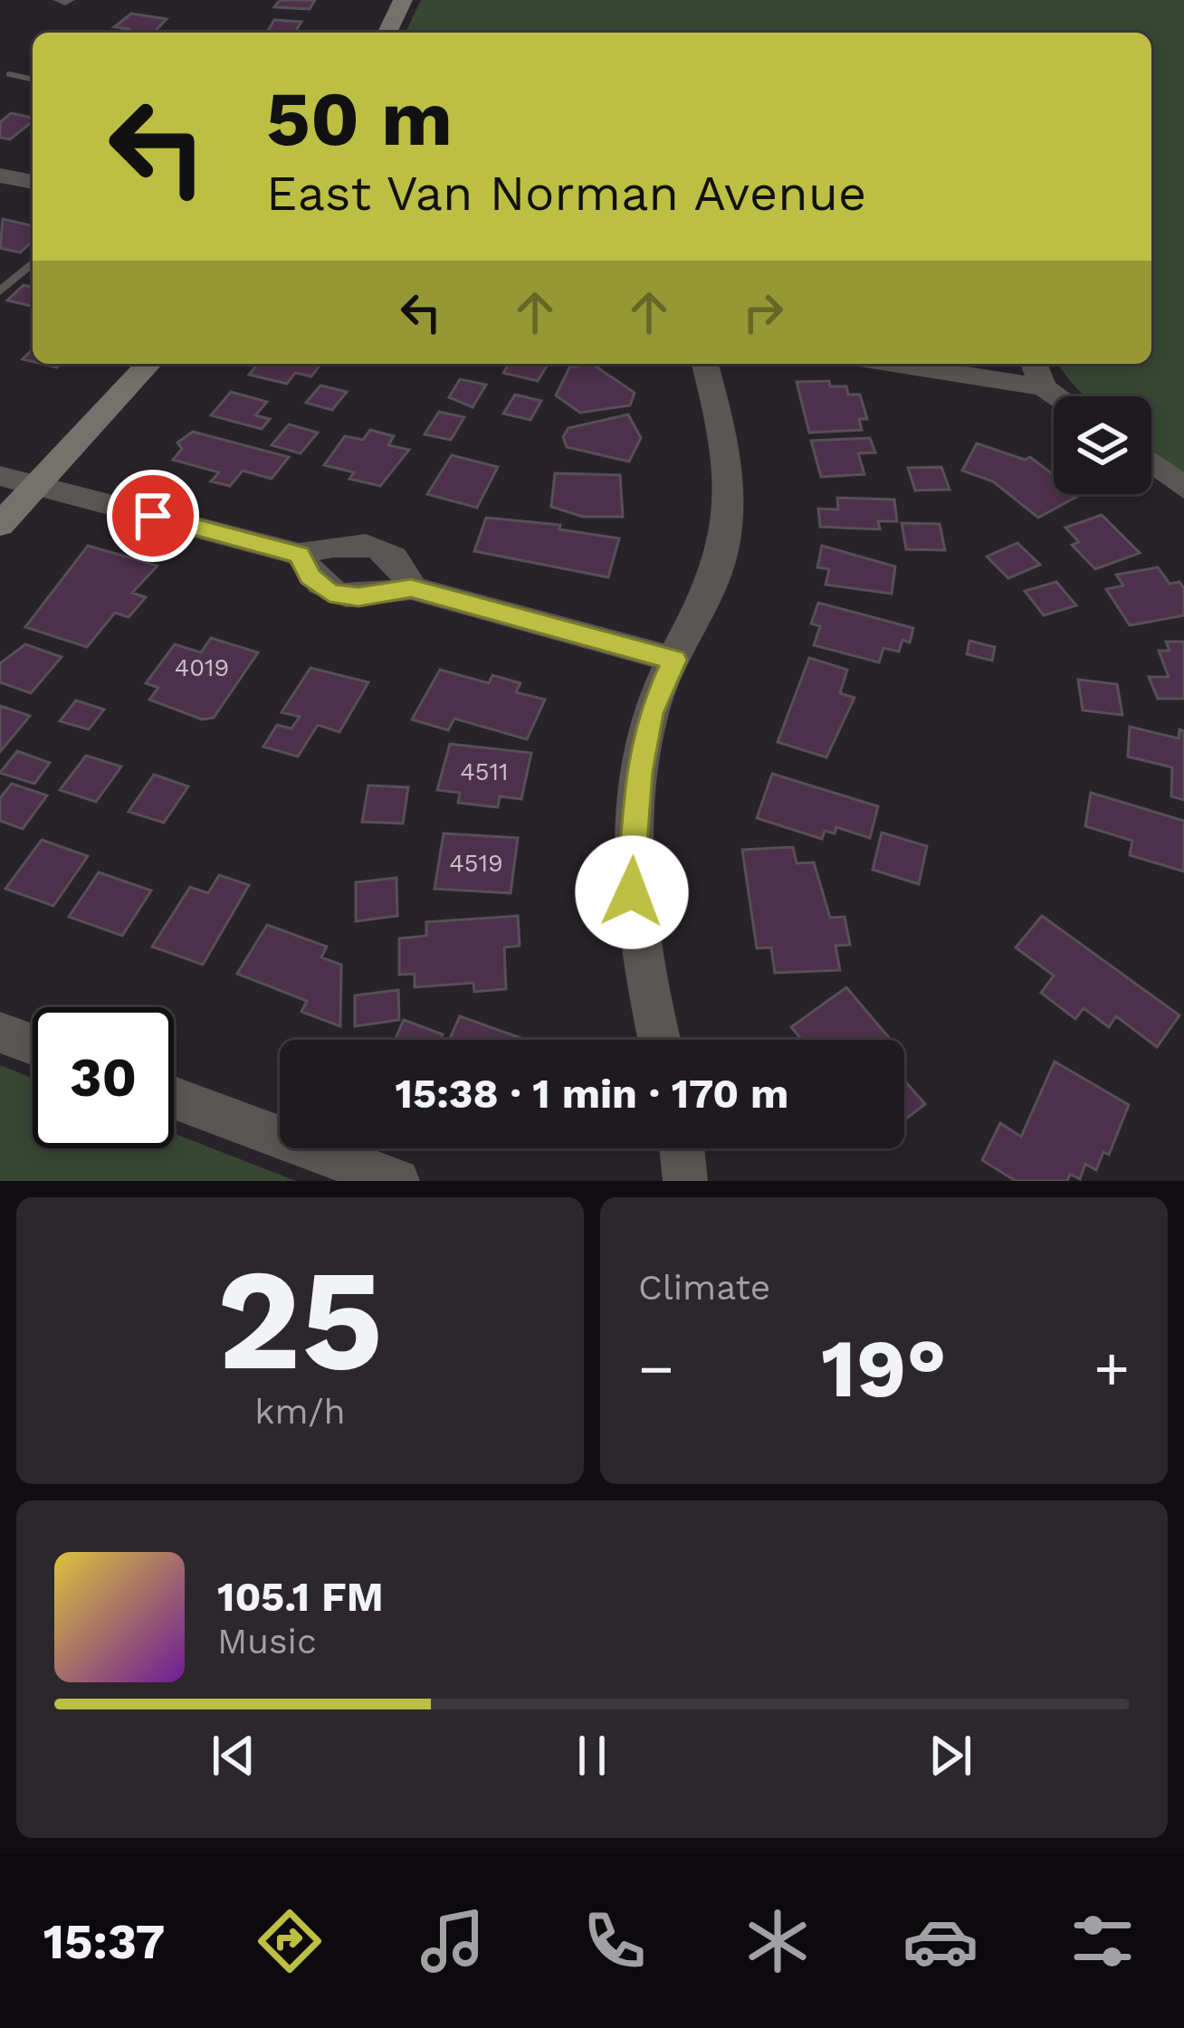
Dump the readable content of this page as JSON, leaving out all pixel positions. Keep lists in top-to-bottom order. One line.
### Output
{"house_numbers":["4019","4511","4519"],"page":{"turn":["50 m","East Van Norman Avenue"],"limit":"30","trip":"15:38 · 1 min · 170 m","tile":[["25","km/h"],"Climate"],"heat":["−","19°","+"],"song":["105.1 FM","Music"],"tabs":"15:37"}}
